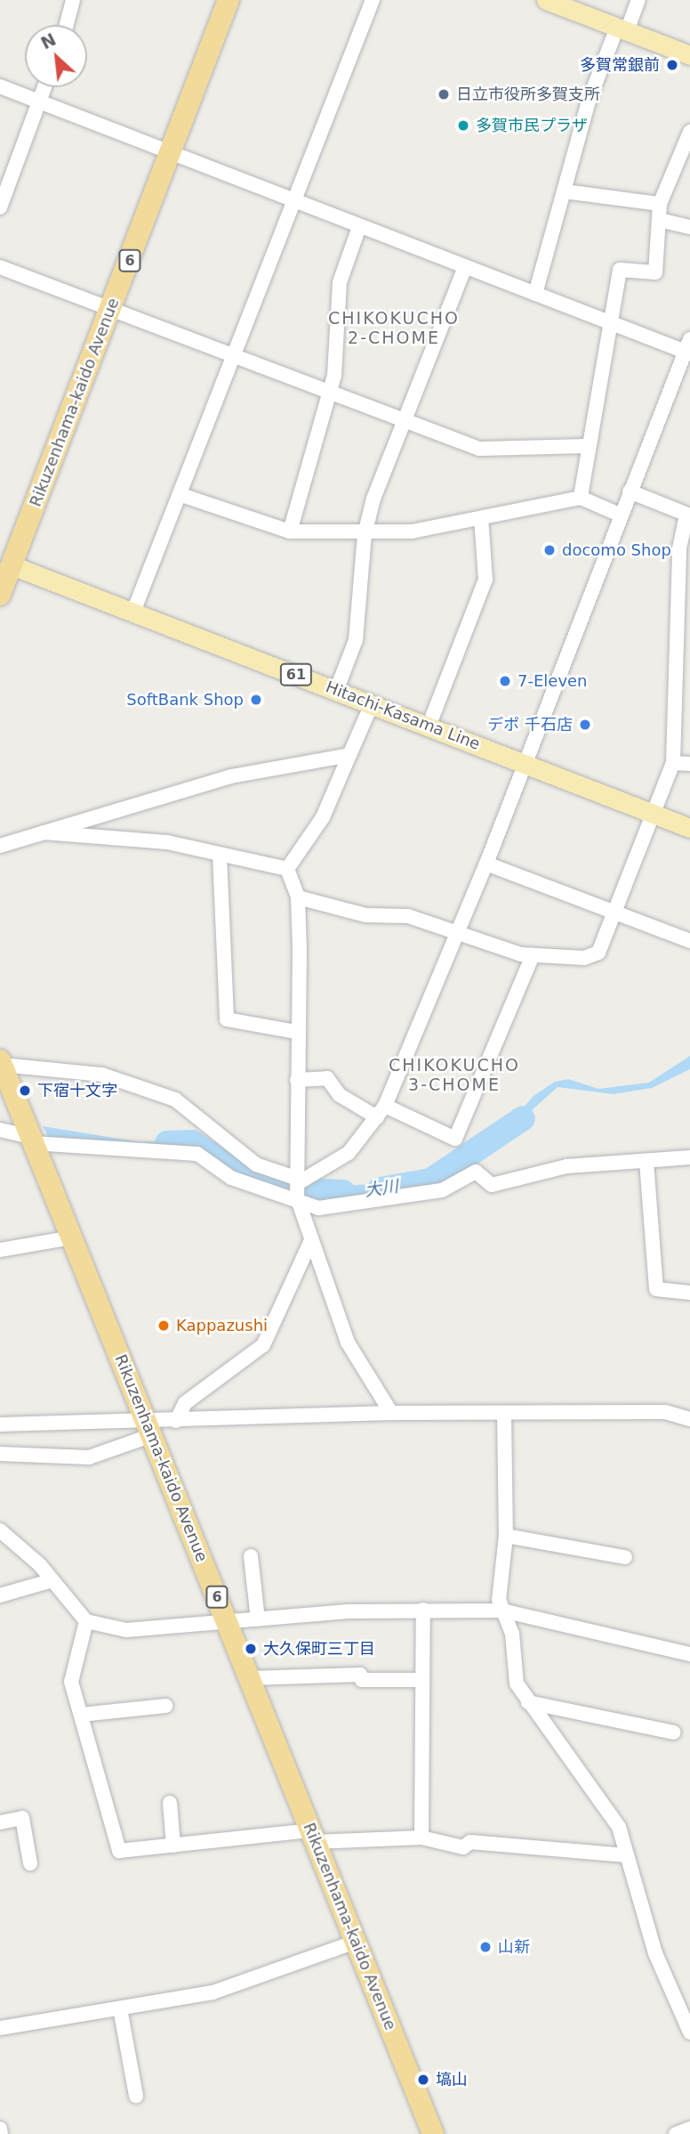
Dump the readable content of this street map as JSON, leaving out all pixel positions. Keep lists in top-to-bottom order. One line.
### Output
{"streets":{"highway":["6","Rikuzenhama-kaido Avenue"],"main road":["61","Hitachi-Kasama Line"]},"crossings":[["Rikuzenhama-kaido Avenue","Hitachi-Kasama Line"]],"districts":["CHIKOKUCHO 2-CHOME","CHIKOKUCHO 3-CHOME"],"water":["大川"],"places":["多賀常銀前","日立市役所多賀支所","多賀市民プラザ","docomo Shop","7-Eleven","SoftBank Shop","デポ 千石店","下宿十文字","Kappazushi","大久保町三丁目","山新","塙山"],"north":"top left"}
